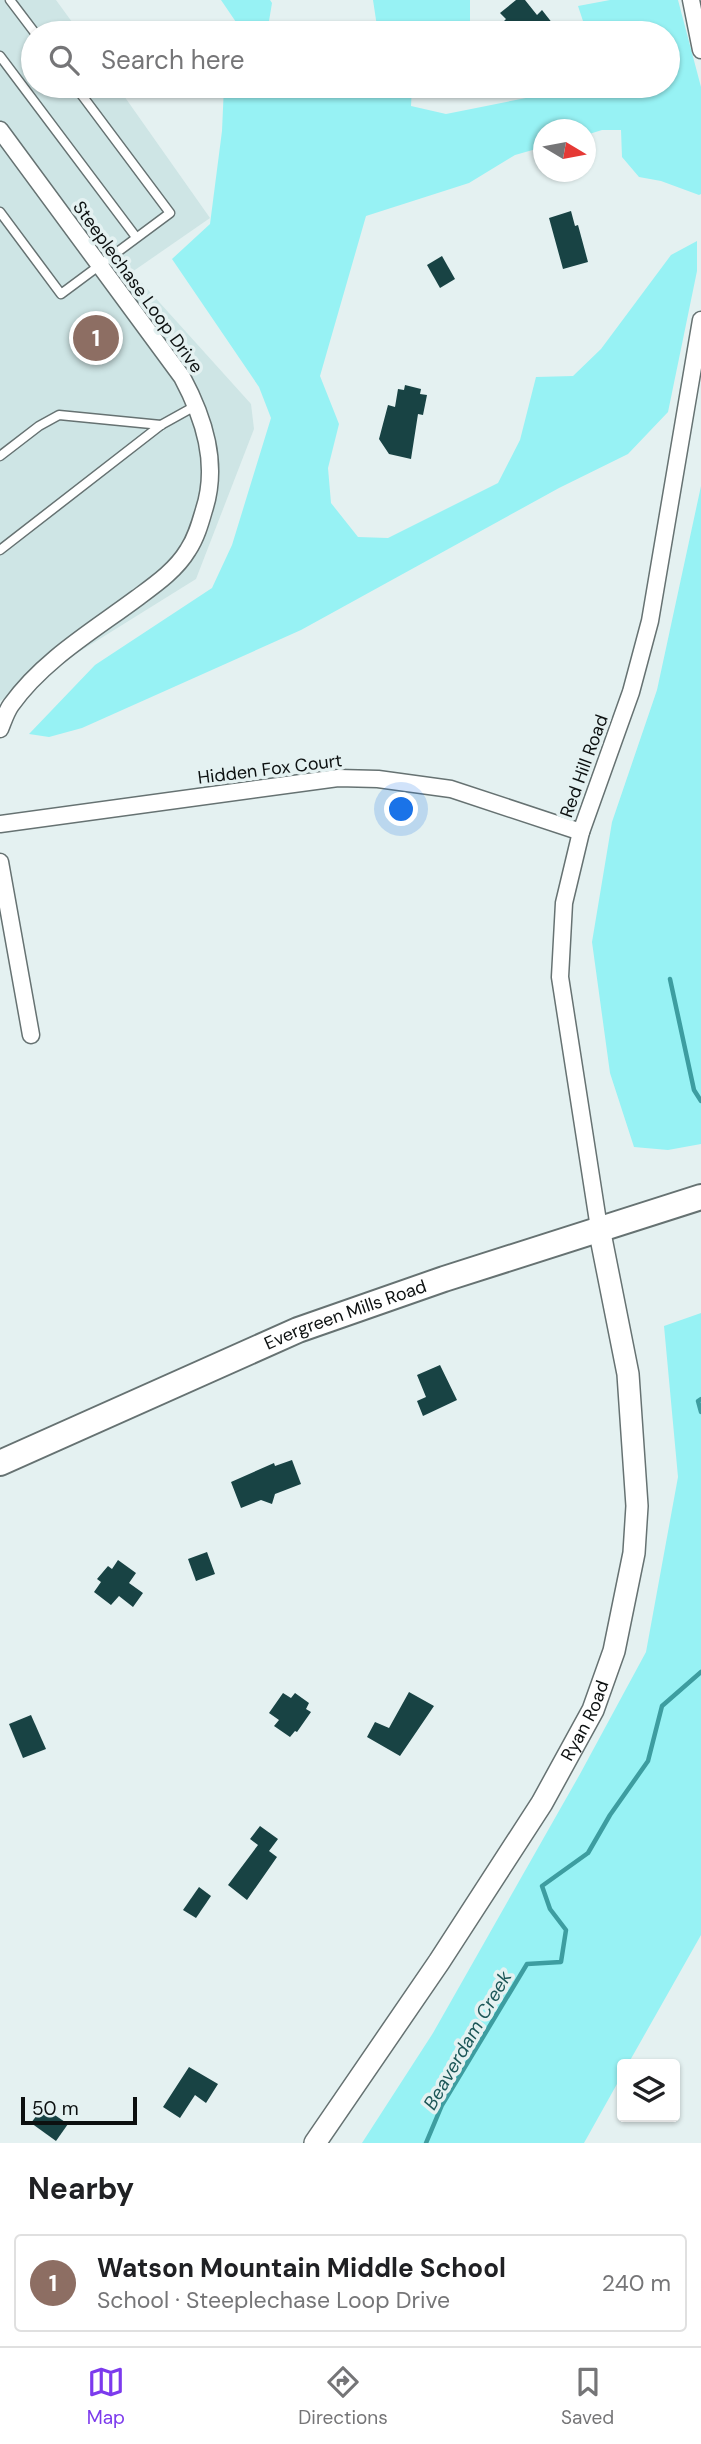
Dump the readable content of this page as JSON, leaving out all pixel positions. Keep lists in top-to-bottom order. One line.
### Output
{"streets":{"main road":["Evergreen Mills Road","Ryan Road"],"street":["Steeplechase Loop Drive","Red Hill Road","Hidden Fox Court"]},"crossings":[["Red Hill Road","Hidden Fox Court"],["Red Hill Road","Evergreen Mills Road"],["Red Hill Road","Ryan Road"],["Evergreen Mills Road","Ryan Road"]],"water":["Beaverdam Creek"],"scale_bar":"50 m","north":"right","page":{"search":"Search here","pins":"1","scale":"50 m","heading":"Nearby","list":[{"mark":"1","name":"Watson Mountain Middle School","note":"School · Steeplechase Loop Drive","value":"240 m"}],"nav":["Map","Directions","Saved"]}}
